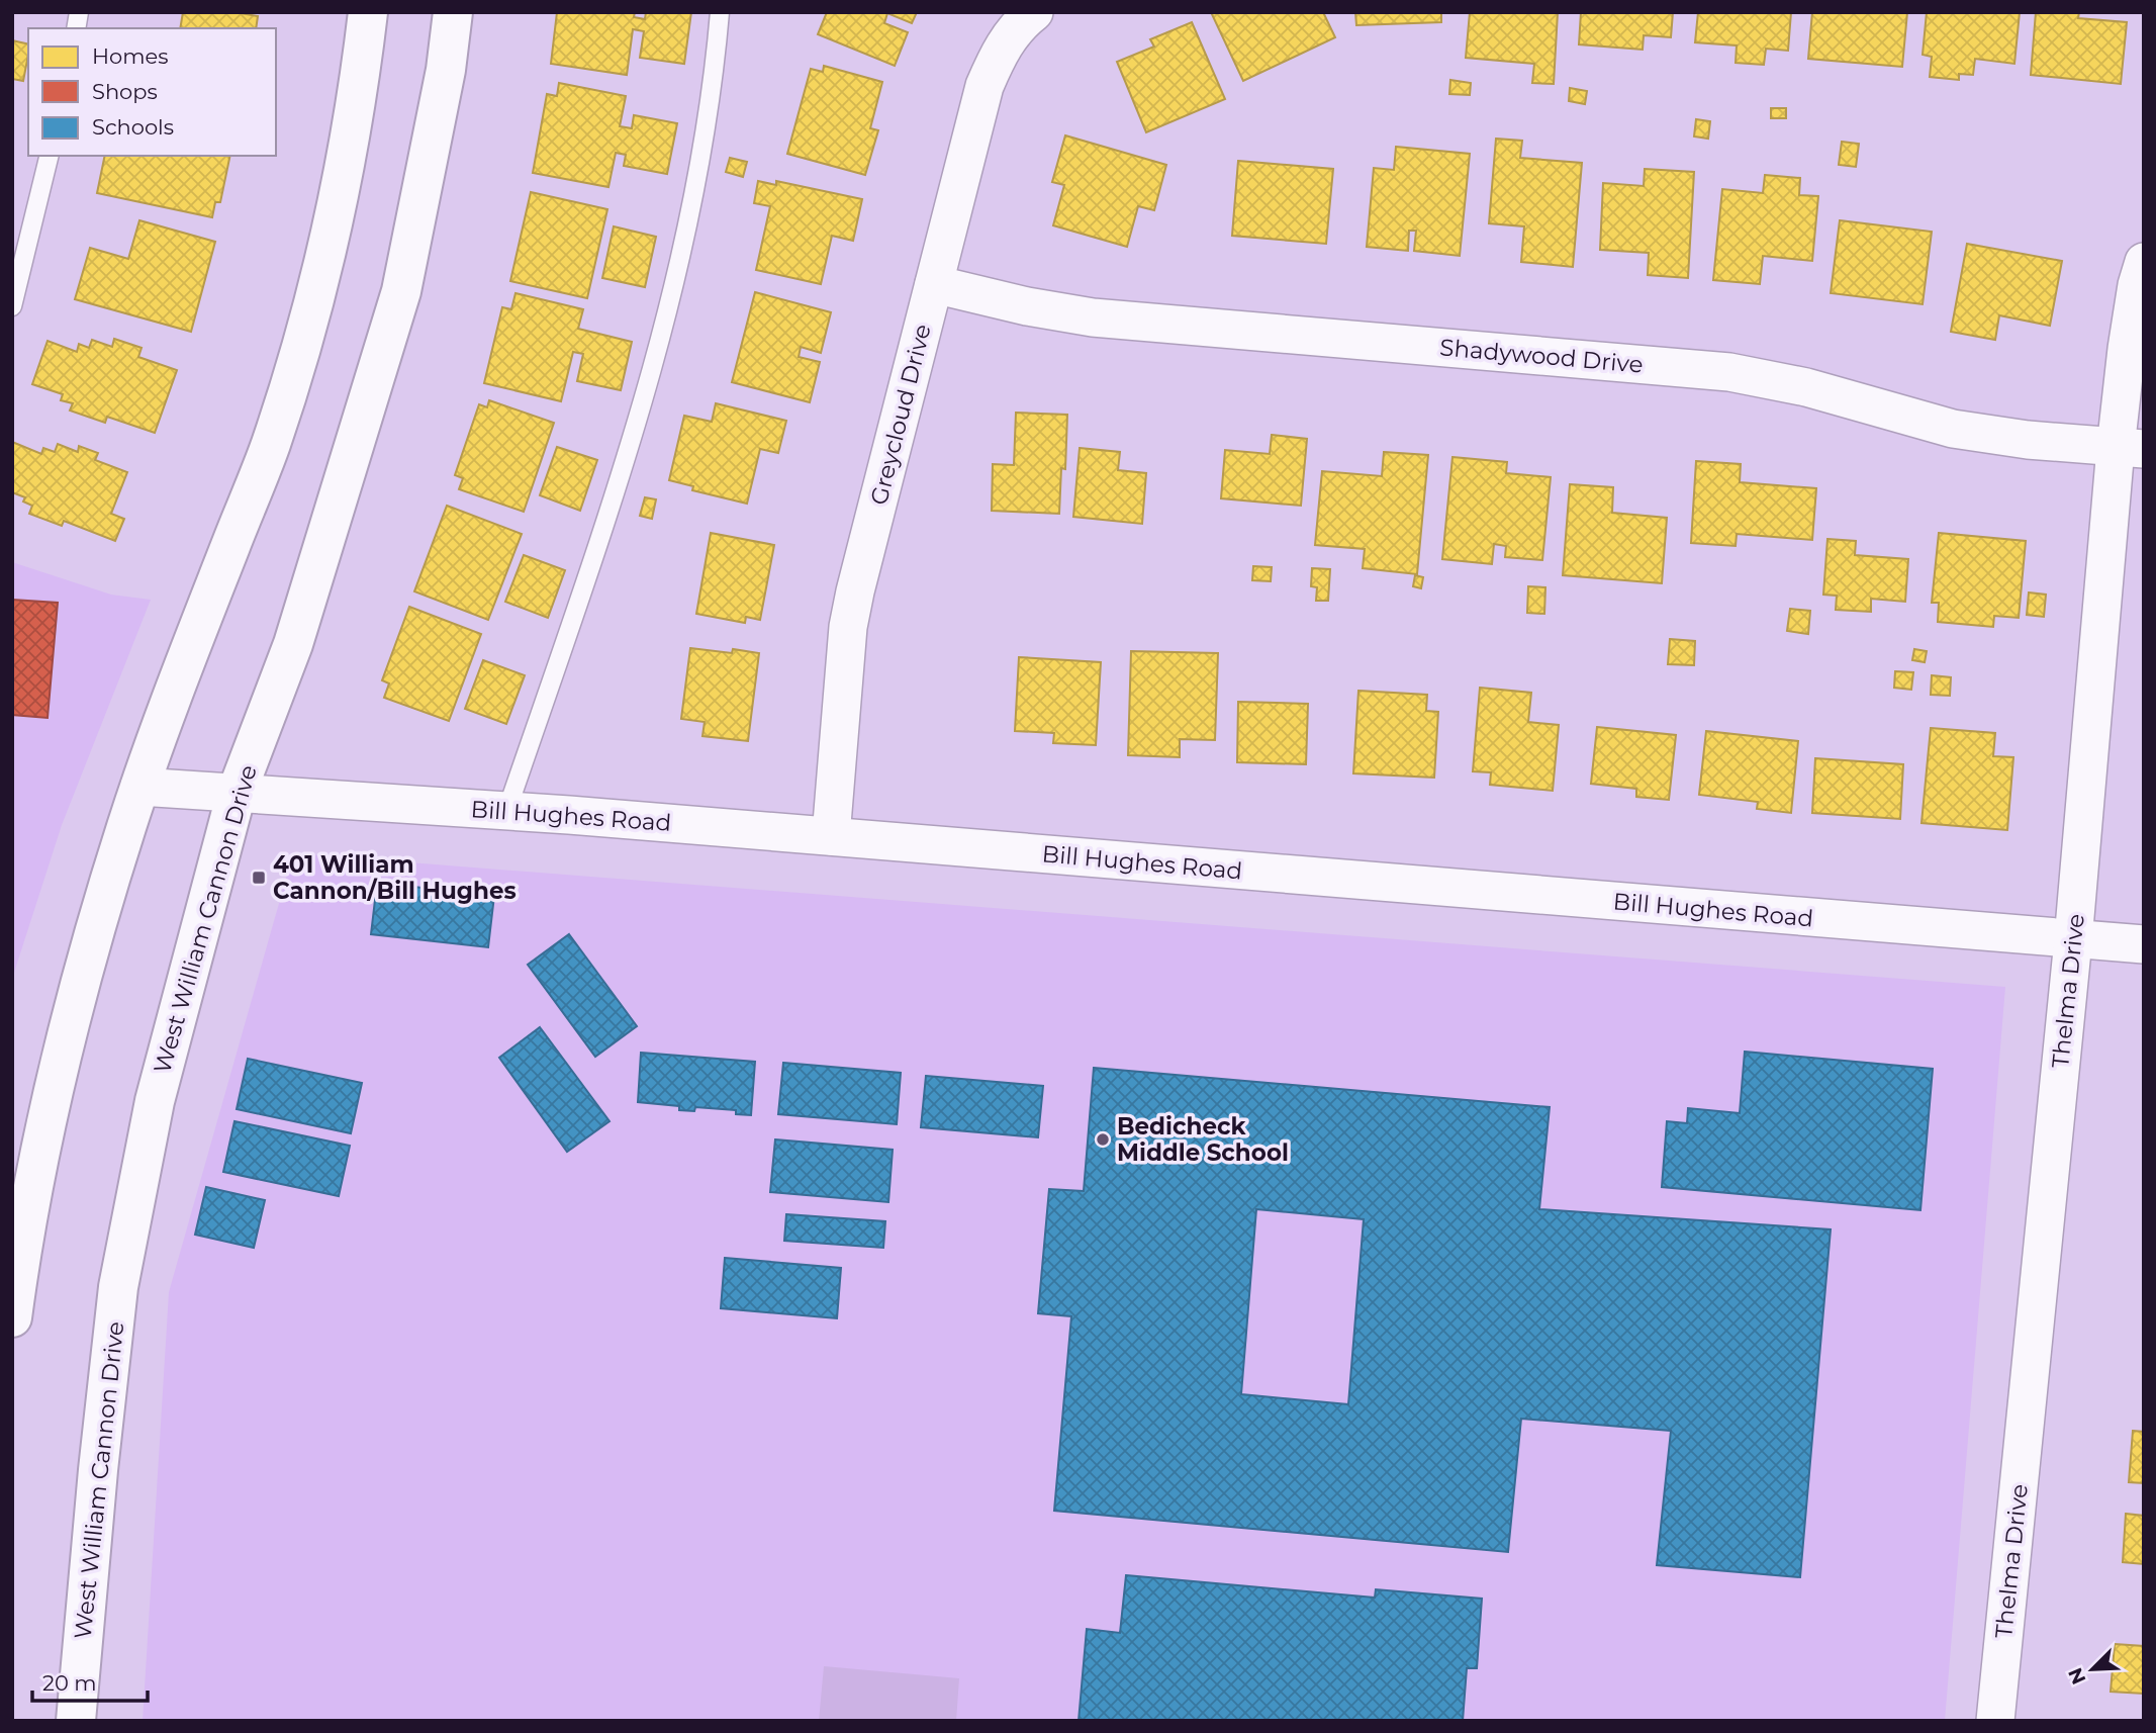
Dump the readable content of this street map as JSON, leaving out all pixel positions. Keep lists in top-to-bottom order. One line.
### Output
{"streets":{"main road":["West William Cannon Drive"],"street":["Shadywood Drive","Greycloud Drive","Bill Hughes Road","Thelma Drive"]},"crossings":[["Shadywood Drive","Greycloud Drive"],["Shadywood Drive","Thelma Drive"],["Greycloud Drive","Bill Hughes Road"],["Bill Hughes Road","West William Cannon Drive"],["Bill Hughes Road","Thelma Drive"]],"places":{"transit":["401 William Cannon/Bill Hughes"],"other":["Bedicheck Middle School"]},"legend":["Homes","Shops","Schools"],"scale_bar":"20 m","north":"bottom left"}
